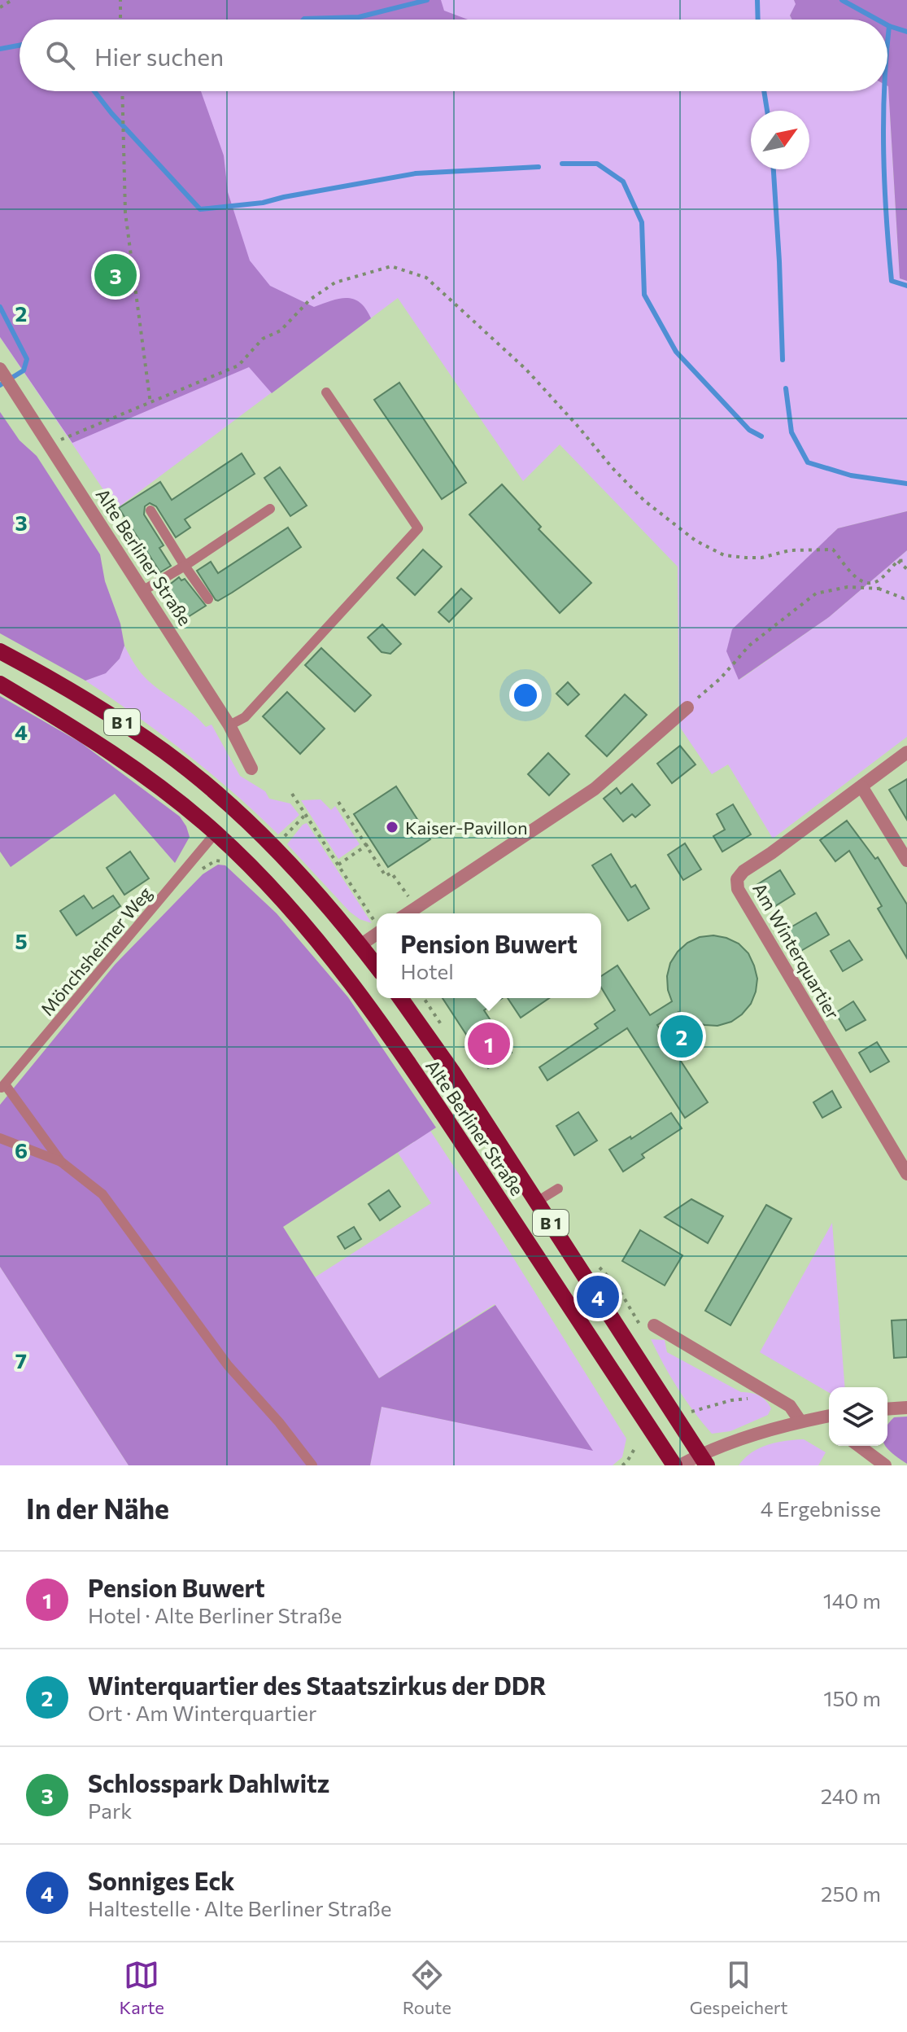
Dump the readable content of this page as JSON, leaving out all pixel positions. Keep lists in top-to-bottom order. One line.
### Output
{"streets":{"main road":["Alte Berliner Straße","B 1"],"street":["Am Winterquartier"],"lane":["Mönchsheimer Weg"]},"crossings":[["Alte Berliner Straße","B 1"],["Alte Berliner Straße","Mönchsheimer Weg"],["B 1","Mönchsheimer Weg"]],"places":["Kaiser-Pavillon"],"north":"top right","page":{"search":"Hier suchen","pins":["3","2","1","4"],"popup":["Pension Buwert","Hotel"],"heading":["In der Nähe","4 Ergebnisse"],"list":[{"mark":"1","name":"Pension Buwert","note":"Hotel · Alte Berliner Straße","value":"140 m"},{"mark":"2","name":"Winterquartier des Staatszirkus der DDR","note":"Ort · Am Winterquartier","value":"150 m"},{"mark":"3","name":"Schlosspark Dahlwitz","note":"Park","value":"240 m"},{"mark":"4","name":"Sonniges Eck","note":"Haltestelle · Alte Berliner Straße","value":"250 m"}],"nav":["Karte","Route","Gespeichert"]},"grid":{"rows":["2","3","4","5","6","7"]}}
